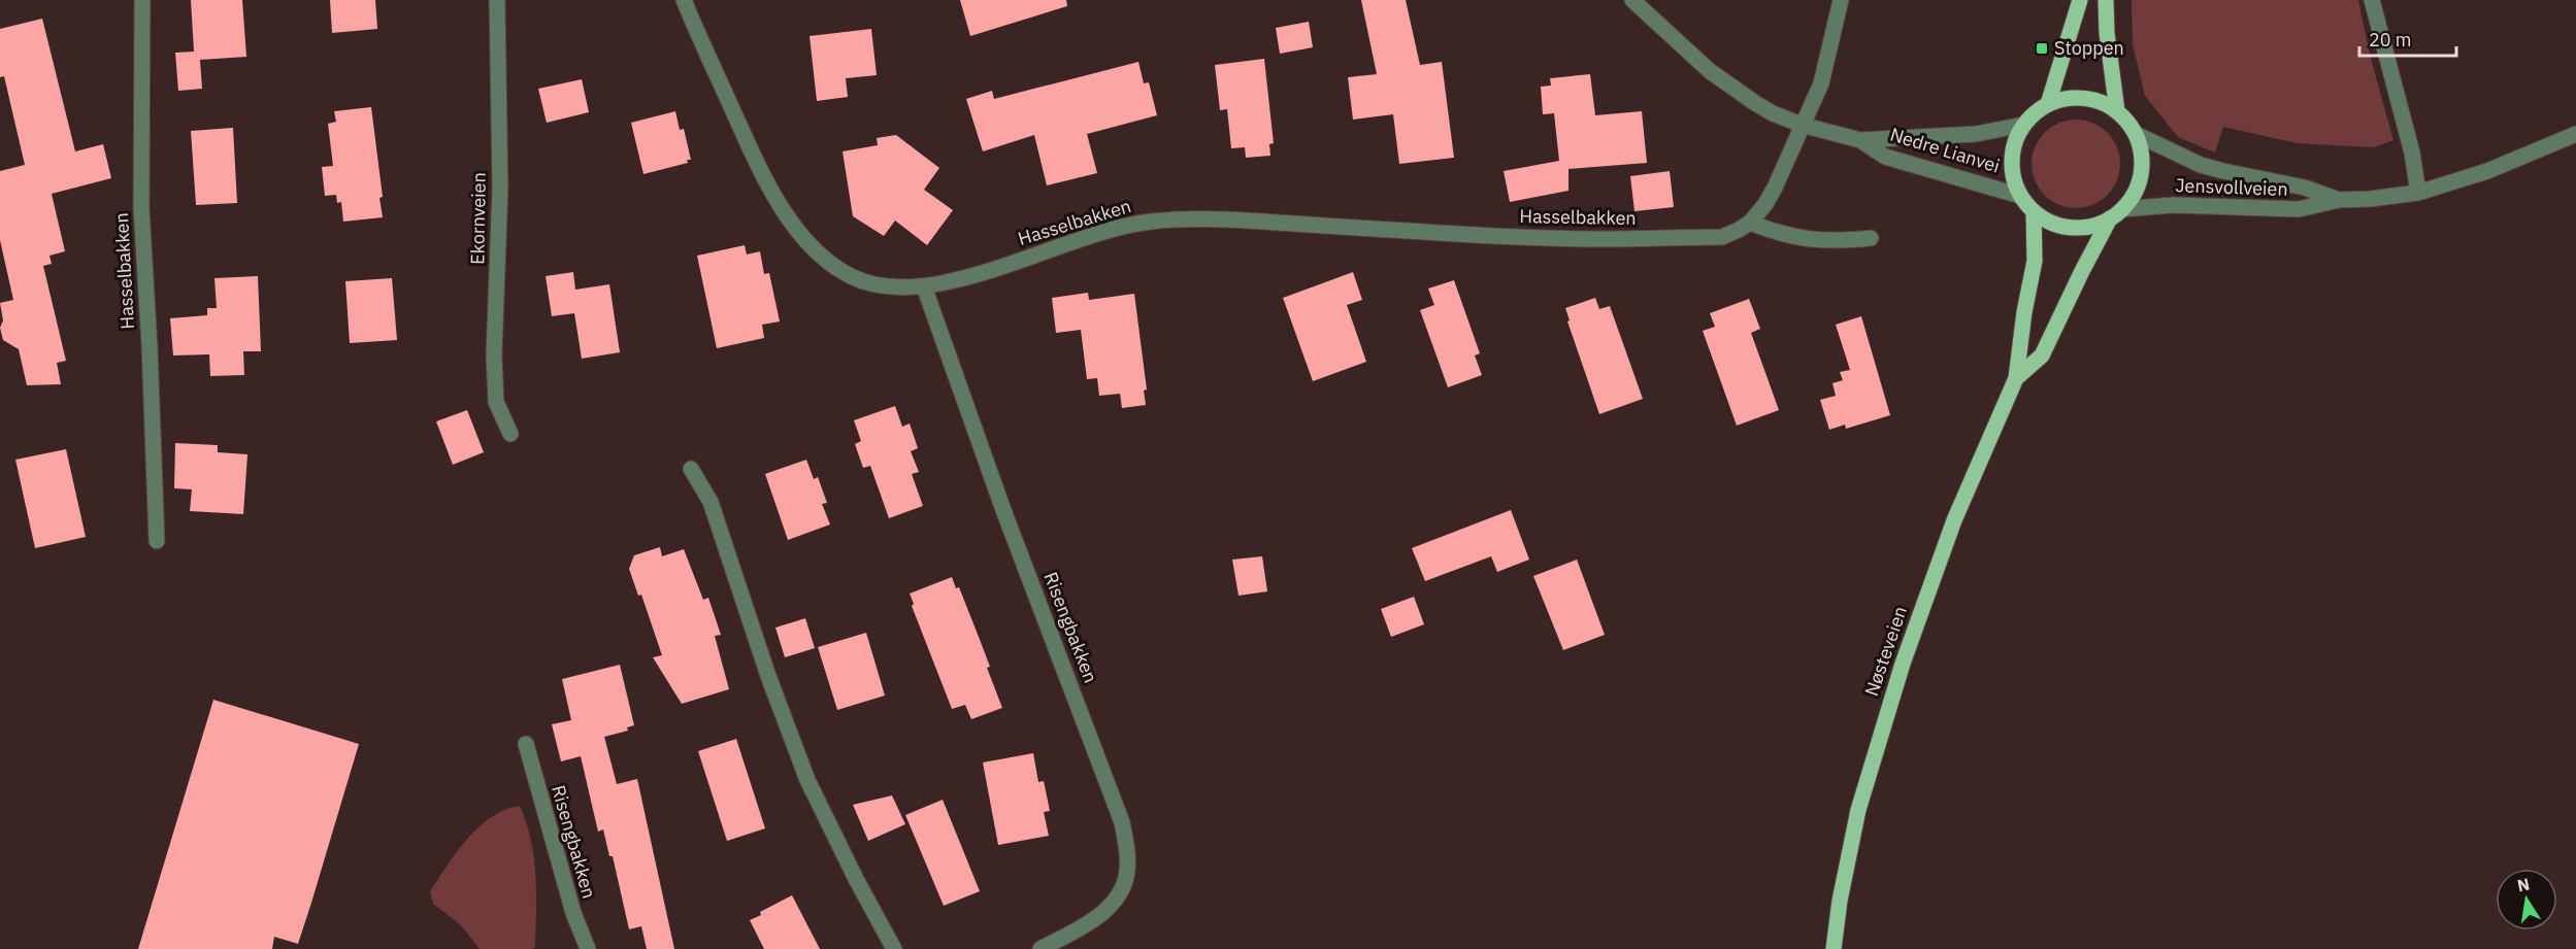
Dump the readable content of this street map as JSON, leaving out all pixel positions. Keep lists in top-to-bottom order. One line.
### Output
{"streets":{"main road":["Nøsteveien"],"street":["Nedre Lianvei","Jensvollveien","Hasselbakken","Ekornveien","Risengbakken"]},"crossings":[["Nedre Lianvei","Jensvollveien"],["Nedre Lianvei","Hasselbakken"],["Nedre Lianvei","Nøsteveien"],["Jensvollveien","Nøsteveien"],["Hasselbakken","Risengbakken"]],"places":{"transit":["Stoppen"]},"scale_bar":"20 m","north":"top"}
